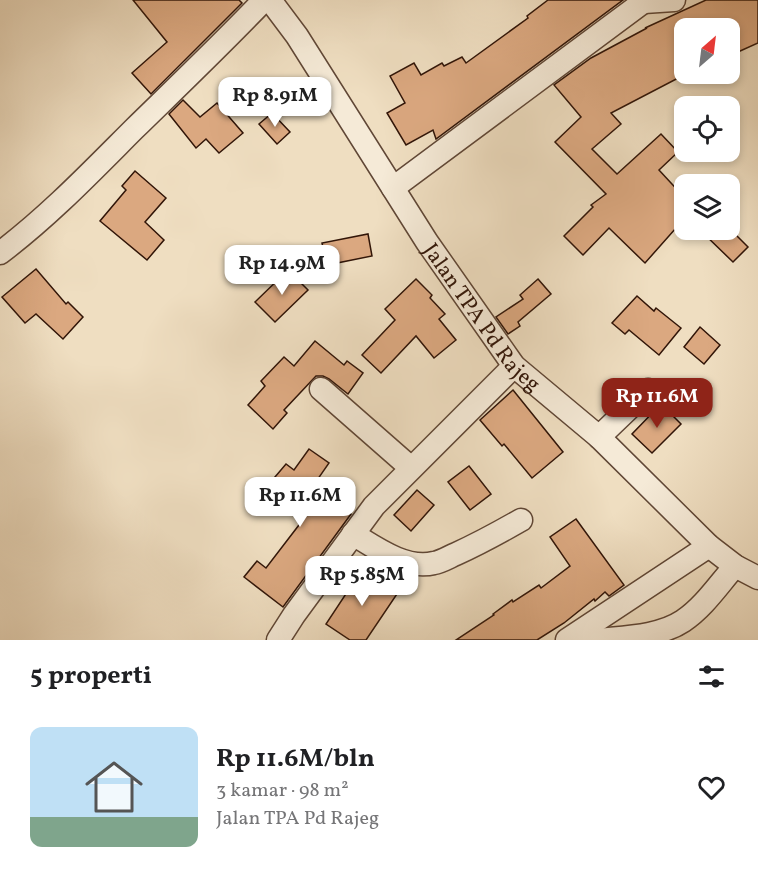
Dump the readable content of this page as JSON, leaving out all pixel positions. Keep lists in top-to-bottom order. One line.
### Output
{"streets":{"street":["Jalan TPA Pd Rajeg"]},"north":"top right","page":{"price":["Rp 8.91M","Rp 14.9M","Rp 11.6M","Rp 11.6M","Rp 5.85M"],"heading":"5 properti","list":[{"name":"Rp 11.6M/bln","note":"3 kamar · 98 m² · Jalan TPA Pd Rajeg"}]}}
